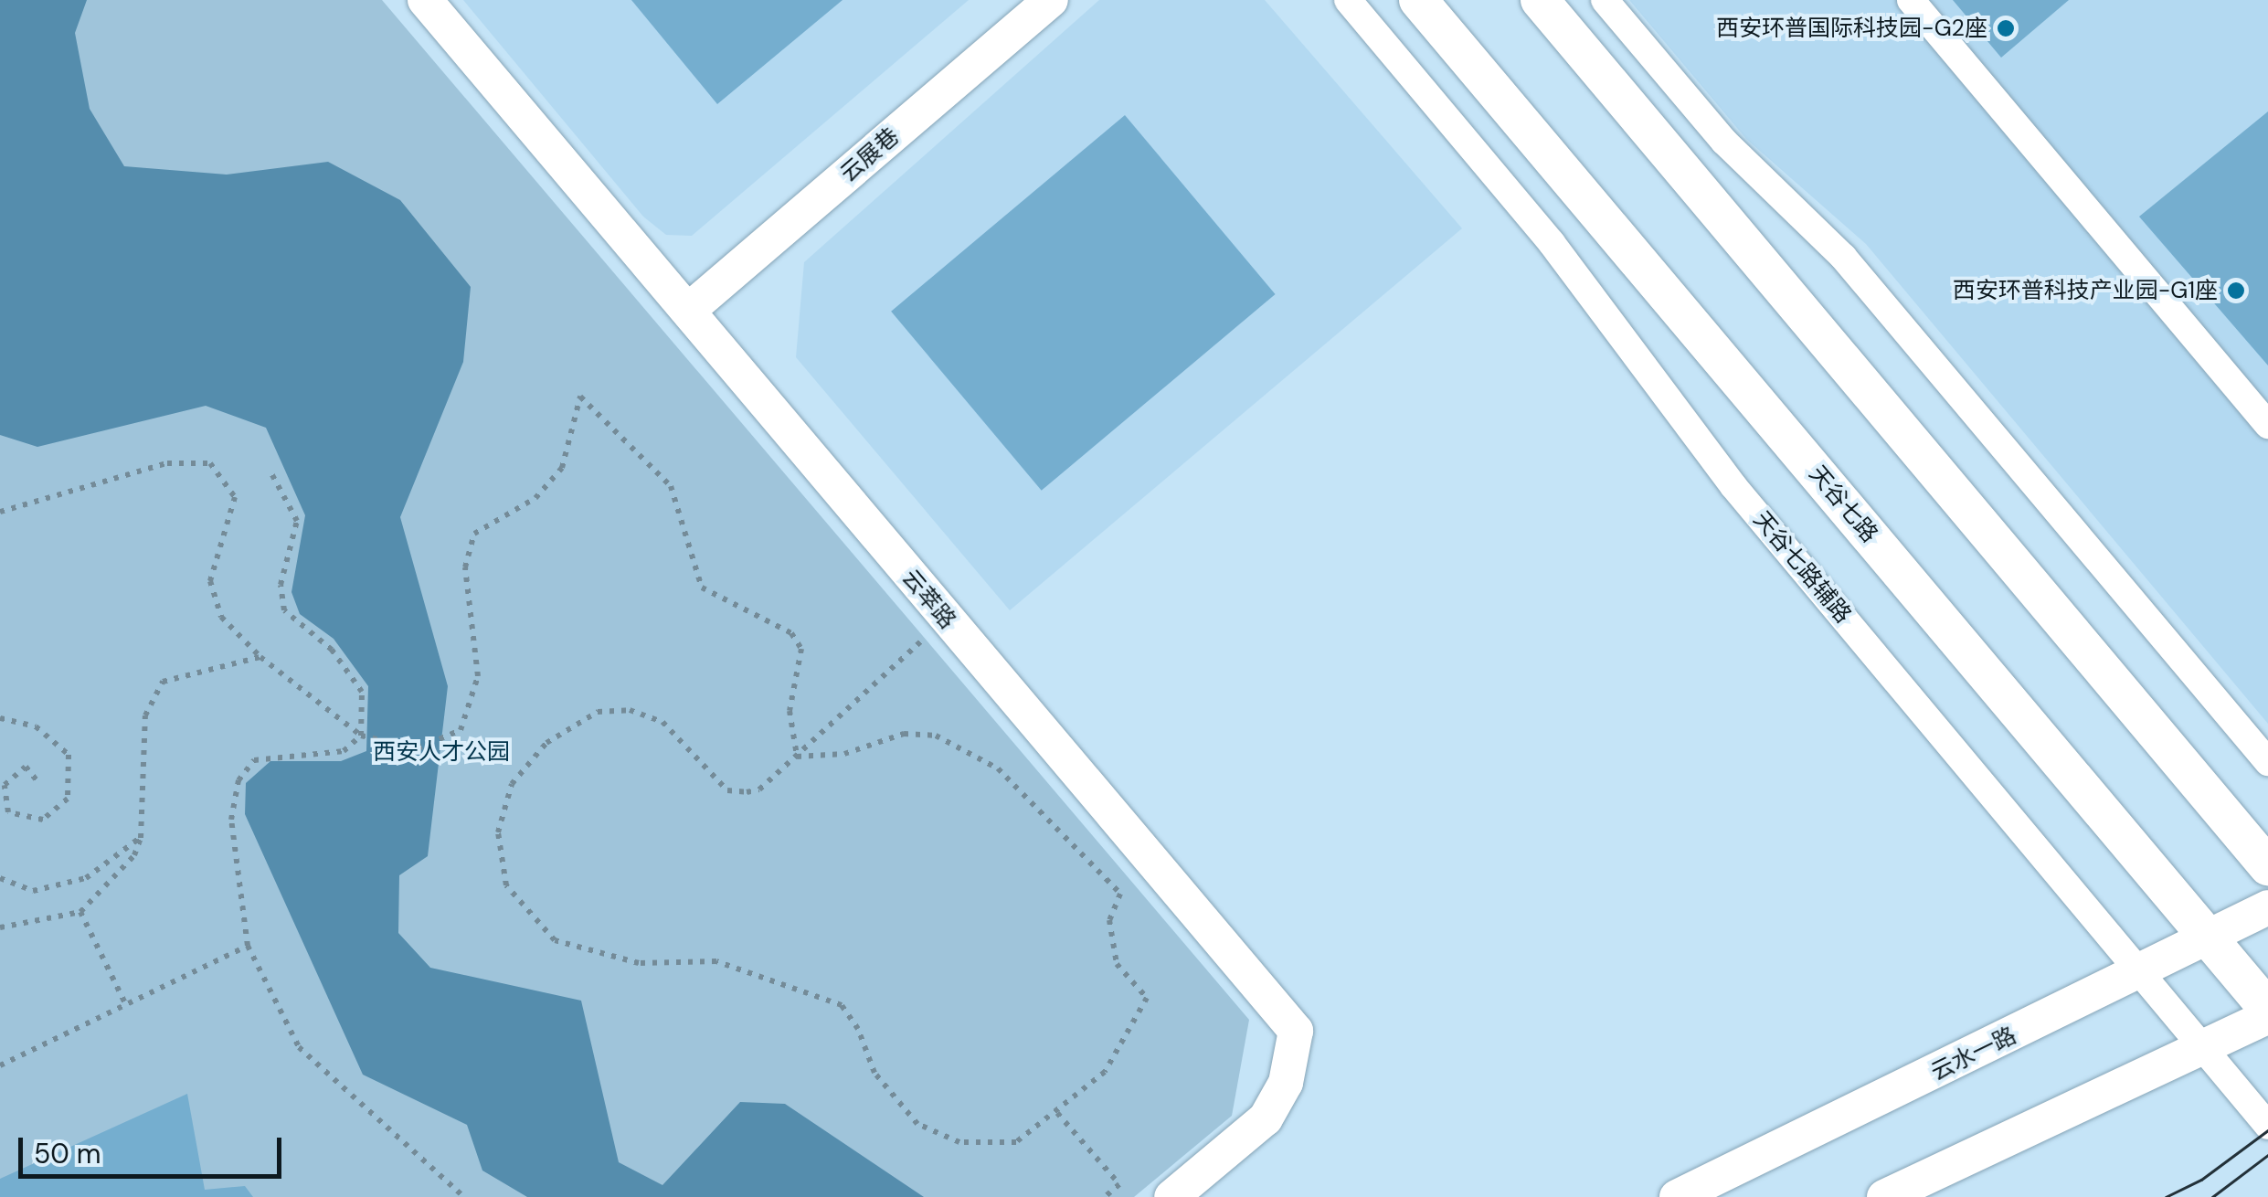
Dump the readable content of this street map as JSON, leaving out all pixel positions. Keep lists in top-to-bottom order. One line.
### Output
{"streets":{"main road":["天谷七路"],"street":["云展巷","天谷七路辅路","云萃路","云水一路"]},"crossings":[["云展巷","云萃路"],["天谷七路","云水一路"],["天谷七路辅路","云水一路"]],"parks":["西安人才公园"],"places":["西安环普国际科技园-G2座","西安环普科技产业园-G1座"],"scale_bar":"50 m"}
